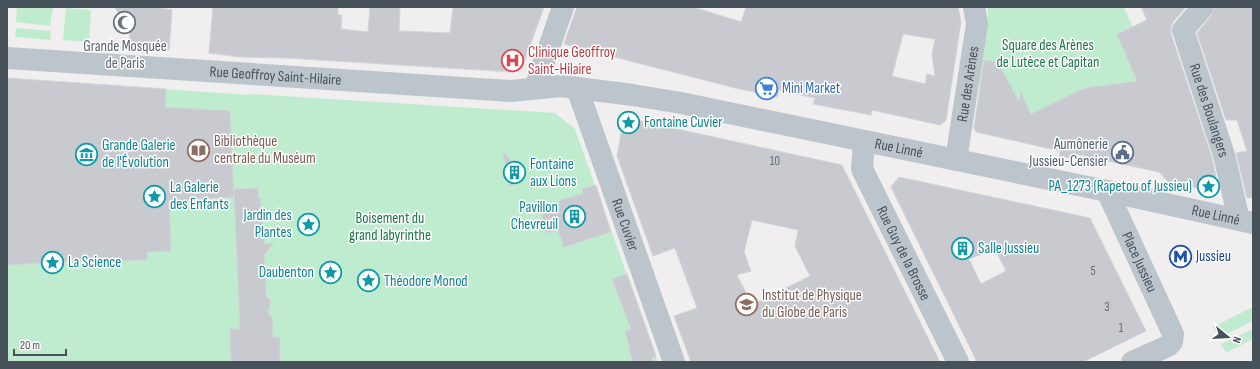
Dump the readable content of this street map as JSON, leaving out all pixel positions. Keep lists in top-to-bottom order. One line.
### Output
{"streets":{"street":["Rue Geoffroy Saint-Hilaire","Rue des Arènes","Rue des Boulangers","Rue Linné","Rue Cuvier","Rue Guy de la Brosse","Place Jussieu"]},"crossings":[["Rue Geoffroy Saint-Hilaire","Rue Linné"],["Rue des Arènes","Rue Linné"],["Rue des Boulangers","Rue Linné"],["Rue Linné","Rue Cuvier"],["Rue Linné","Rue Guy de la Brosse"],["Rue Linné","Place Jussieu"]],"parks":["Square des Arènes de Lutèce et Capitan","Boisement du grand labyrinthe"],"places":{"mosque":["Grande Mosquée de Paris"],"hospital":["Clinique Geoffroy Saint-Hilaire"],"supermarket":["Mini Market"],"place":["Fontaine Cuvier","PA_1273 (Rapetou of Jussieu)","La Galerie des Enfants","Jardin des Plantes","La Science","Daubenton","Théodore Monod"],"library":["Bibliothèque centrale du Muséum"],"public building":["Aumônerie Jussieu-Censier"],"museum":["Grande Galerie de l'Évolution"],"building":["Fontaine aux Lions","Pavillon Chevreuil","Salle Jussieu"],"metro station":["Jussieu"],"school or university":["Institut de Physique du Globe de Paris"]},"house_numbers":["10","5","3","1"],"scale_bar":"20 m","north":"right"}
